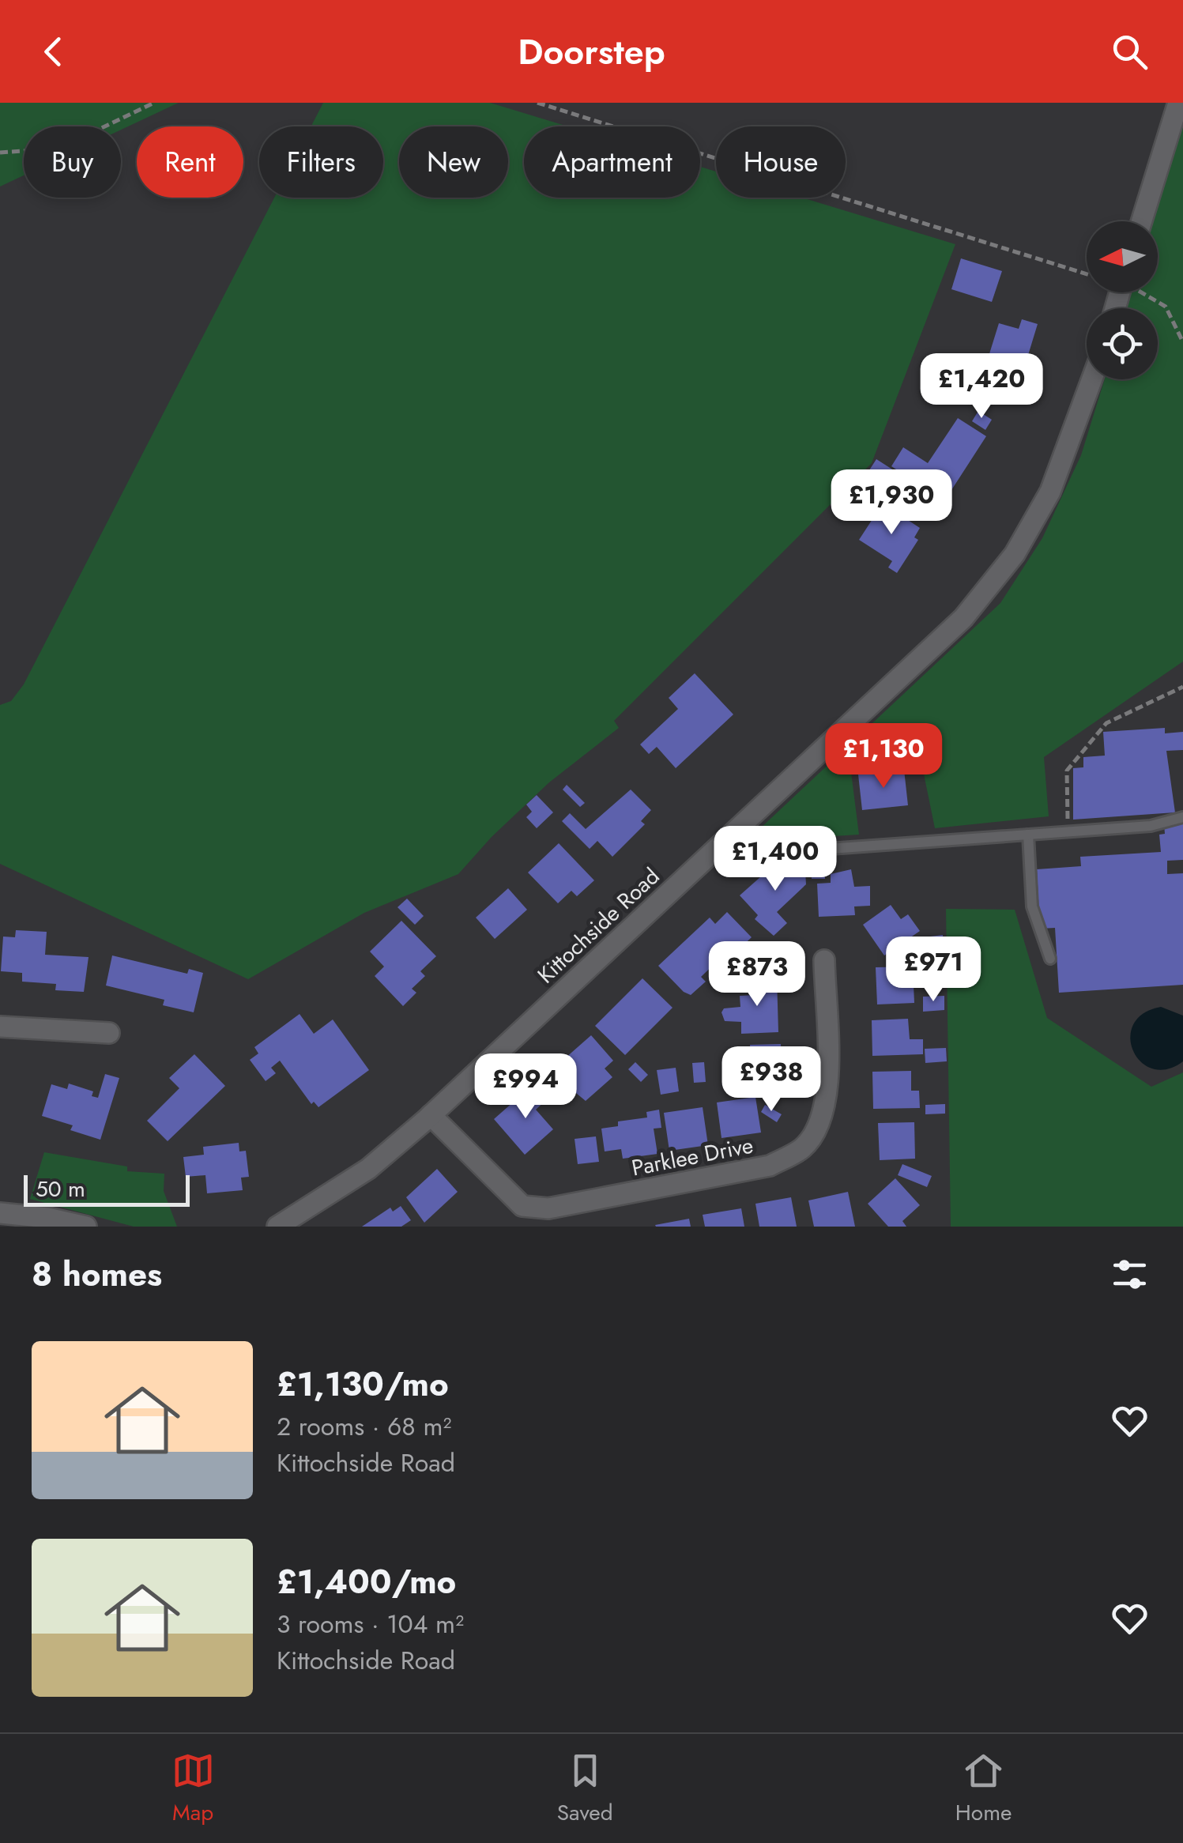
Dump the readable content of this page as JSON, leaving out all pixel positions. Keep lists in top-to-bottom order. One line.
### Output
{"streets":{"street":["Kittochside Road","Parklee Drive"]},"crossings":[["Kittochside Road","Parklee Drive"]],"scale_bar":"50 m","north":"left","page":{"header":"Doorstep","chip":["Buy","Rent","Filters","New","Apartment","House"],"price":["£1,420","£1,930","£1,130","£1,400","£971","£873","£938","£994"],"scale":"50 m","heading":"8 homes","list":[{"name":"£1,130/mo","note":"2 rooms · 68 m² · Kittochside Road"},{"name":"£1,400/mo","note":"3 rooms · 104 m² · Kittochside Road"}],"tabs":["Map","Saved","Home"]}}
